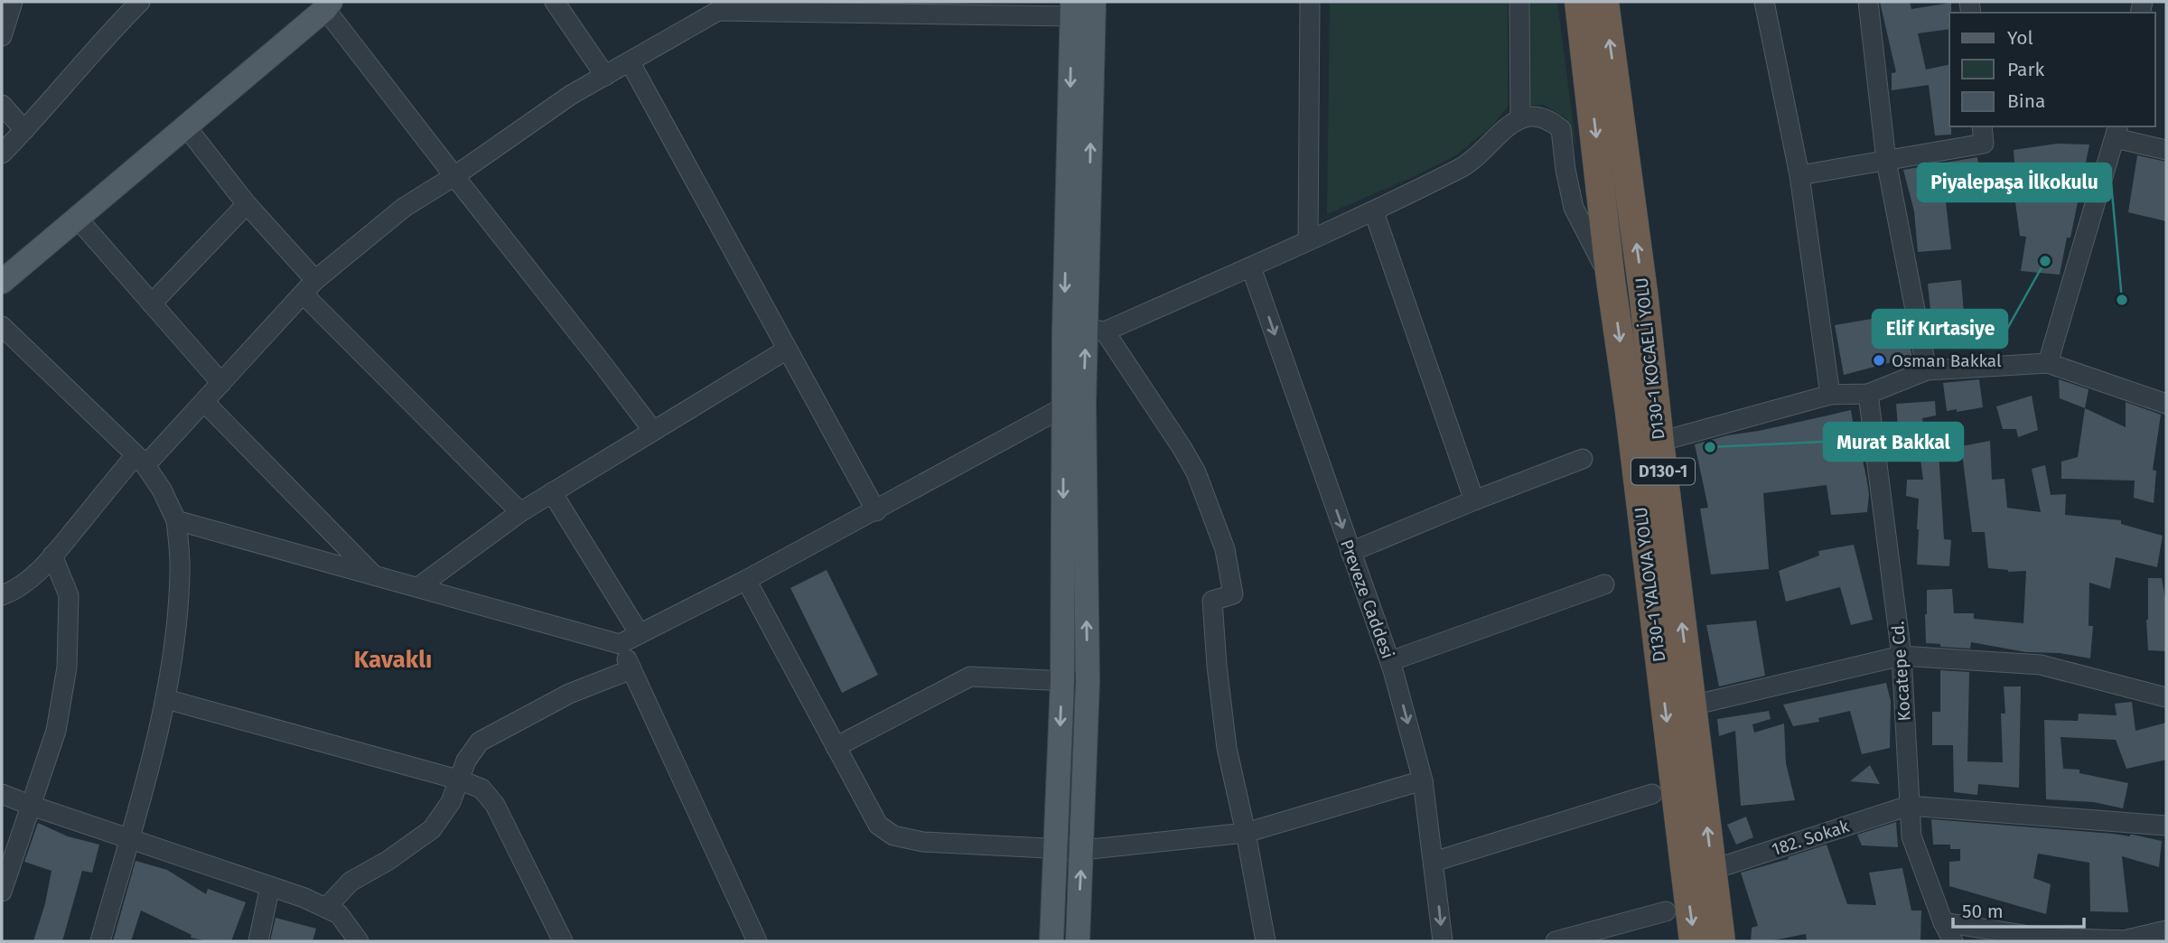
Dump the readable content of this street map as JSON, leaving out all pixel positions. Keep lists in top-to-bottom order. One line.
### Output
{"streets":{"highway":["D130-1 KOCAELİ YOLU","D130-1","D130-1 YALOVA YOLU"],"street":["Preveze Caddesi","Kocatepe Cd.","182. Sokak"]},"crossings":[["D130-1 KOCAELİ YOLU","182. Sokak"],["Kocatepe Cd.","182. Sokak"]],"one_way":["D130-1 KOCAELİ YOLU","D130-1 YALOVA YOLU"],"districts":["Kavaklı"],"places":["Elif Kırtasiye","Piyalepaşa İlkokulu","Osman Bakkal","Murat Bakkal"],"legend":["Yol","Park","Bina"],"scale_bar":"50 m"}
